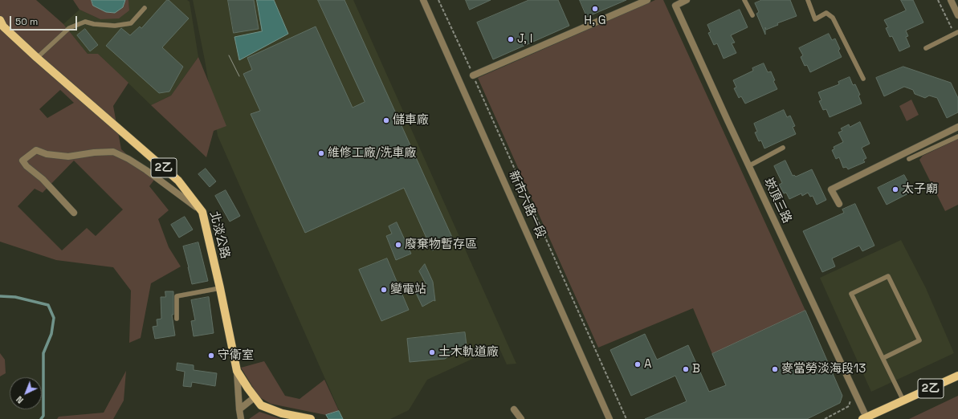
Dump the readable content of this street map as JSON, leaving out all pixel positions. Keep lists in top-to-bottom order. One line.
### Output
{"streets":{"main road":["2乙","北淡公路"],"street":["崁頂三路","新市六路一段"]},"crossings":[["2乙","崁頂三路"]],"places":["H, G","J, I","儲車廠","維修工廠/洗車廠","太子廟","廢棄物暫存區","變電站","土木軌道廠","守衛室","A","B","麥當勞淡海段13"],"scale_bar":"50 m","north":"bottom left"}
